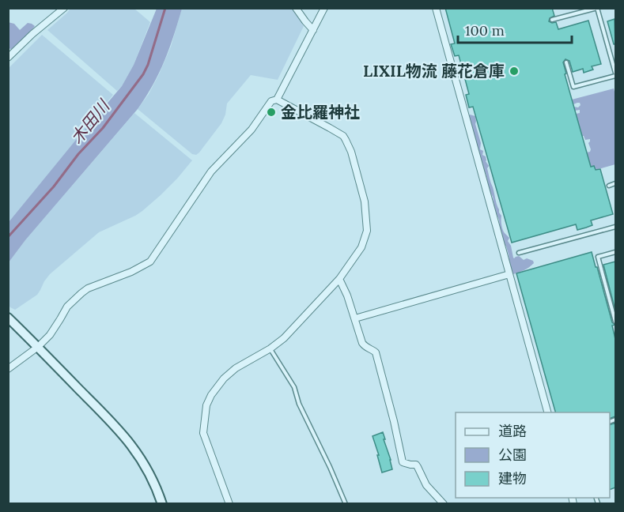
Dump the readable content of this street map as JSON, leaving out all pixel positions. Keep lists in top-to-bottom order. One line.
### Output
{"water":["木田川"],"places":["LIXIL物流 藤花倉庫","金比羅神社"],"legend":["道路","公園","建物"],"scale_bar":"100 m"}
